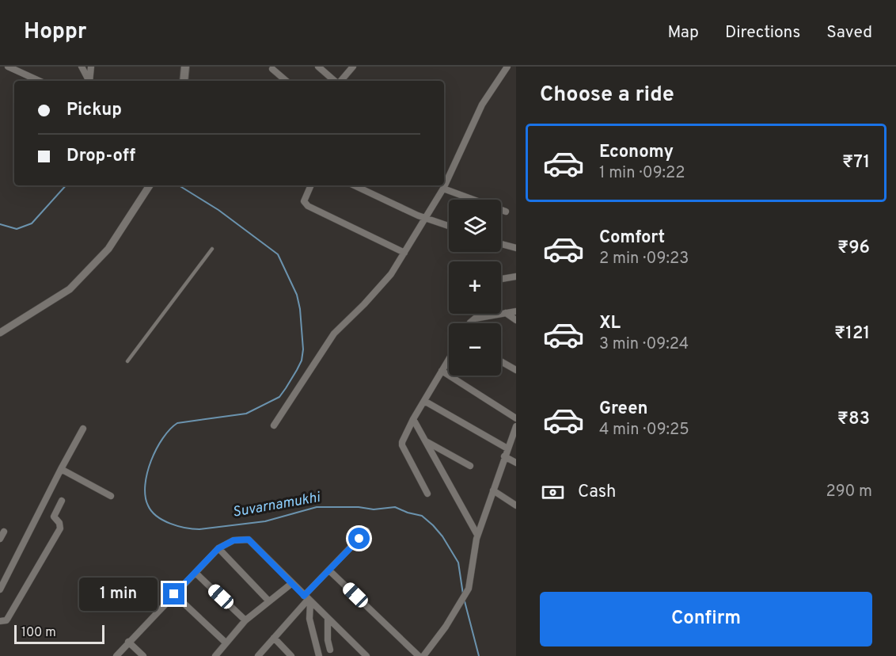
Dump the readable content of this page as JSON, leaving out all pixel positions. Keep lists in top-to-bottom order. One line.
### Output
{"water":["Suvarnamukhi"],"scale_bar":"100 m","page":{"header":"Hoppr","nav":["Map","Directions","Saved"],"heading":"Choose a ride","banner":["Pickup","Drop-off"],"list":[{"name":"Economy","note":"1 min · 09:22","value":"₹71"},{"name":"Comfort","note":"2 min · 09:23","value":"₹96"},{"name":"XL","note":"3 min · 09:24","value":"₹121"},{"name":"Green","note":"4 min · 09:25","value":"₹83"}],"map_buttons":["+","−"],"pay":["Cash","290 m"],"bubble":"1 min","buttons":"Confirm","scale":"100 m"}}
